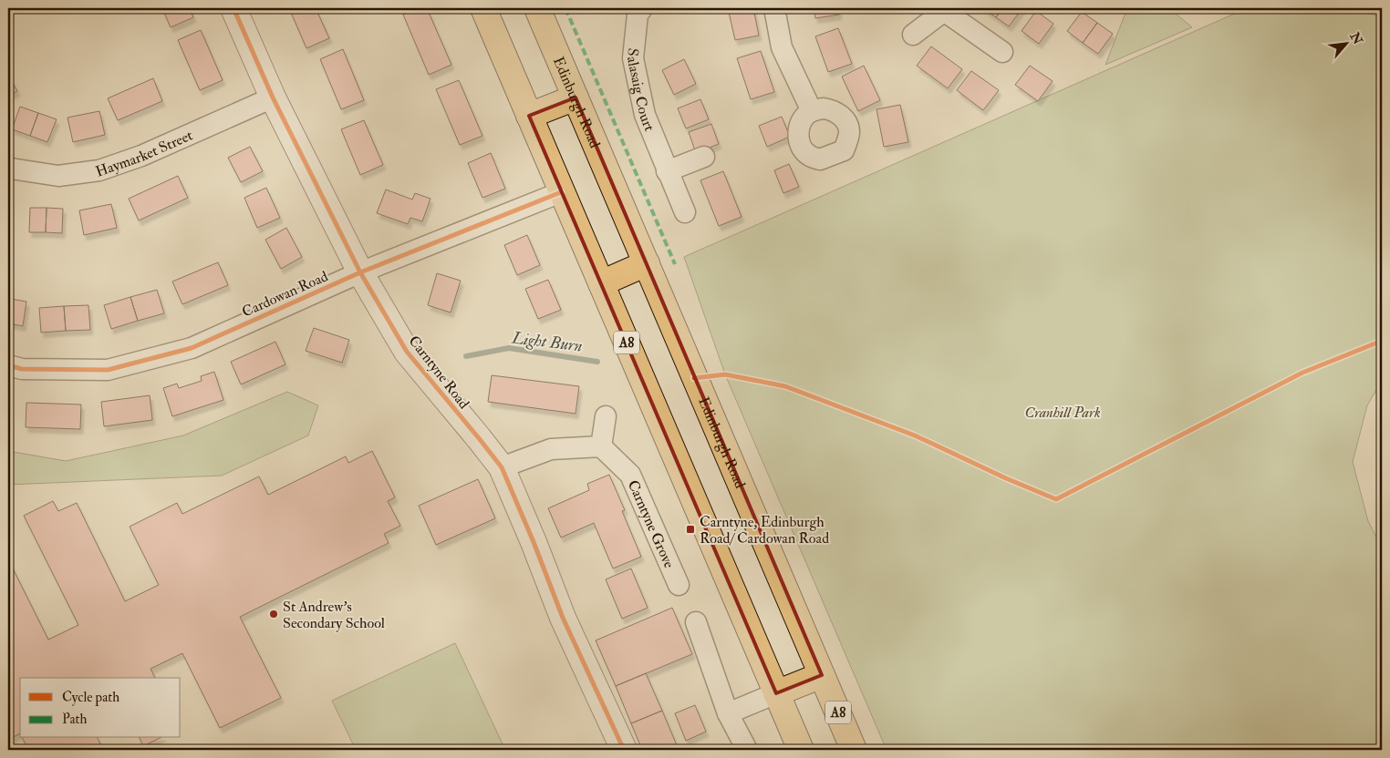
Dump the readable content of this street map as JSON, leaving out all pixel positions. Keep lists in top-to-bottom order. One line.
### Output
{"streets":{"main road":["Edinburgh Road","A8"],"street":["Salasaig Court","Haymarket Street","Cardowan Road","Carntyne Road","Carntyne Grove"]},"crossings":[["Haymarket Street","Carntyne Road"],["Cardowan Road","A8"],["Cardowan Road","Carntyne Road"]],"water":["Light Burn"],"parks":["Cranhill Park"],"places":{"transit":["Carntyne, Edinburgh Road/ Cardowan Road"],"other":["St Andrew's Secondary School"]},"legend":["Cycle path","Path"],"north":"top right"}
